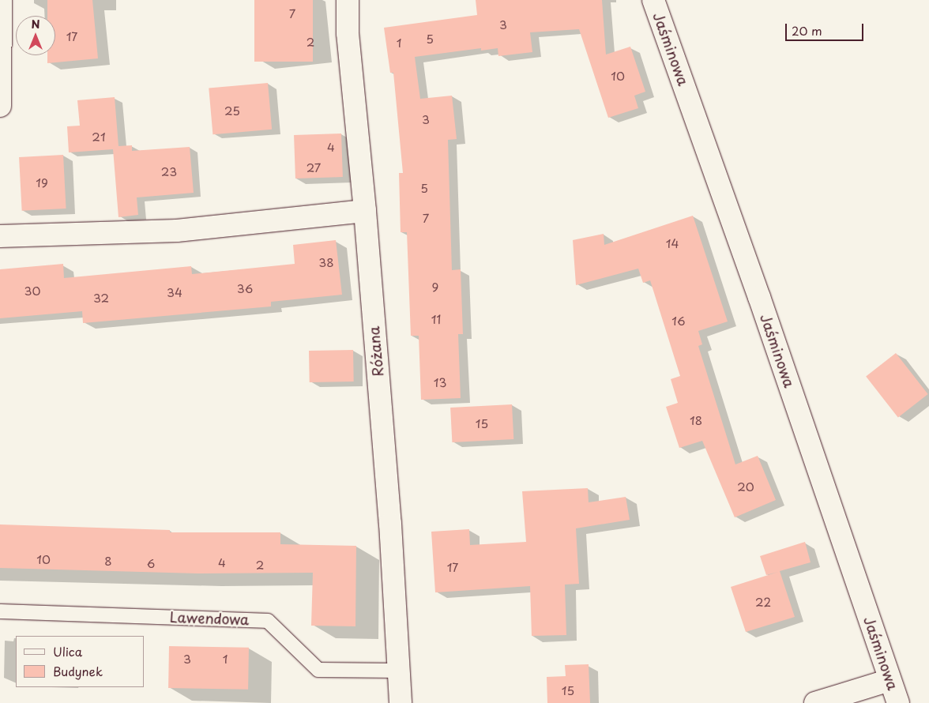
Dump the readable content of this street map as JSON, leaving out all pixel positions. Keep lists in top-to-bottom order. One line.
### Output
{"streets":{"street":["Jaśminowa","Różana"],"lane":["Lawendowa"]},"crossings":[["Różana","Lawendowa"]],"house_numbers":["7","3","17","5","2","1","10","25","3","21","4","27","23","19","5","7","14","38","9","36","30","34","32","11","16","13","18","15","20","10","8","4","6","2","17","22","3","1","15"],"legend":["Ulica","Budynek"],"scale_bar":"20 m","north":"top"}
